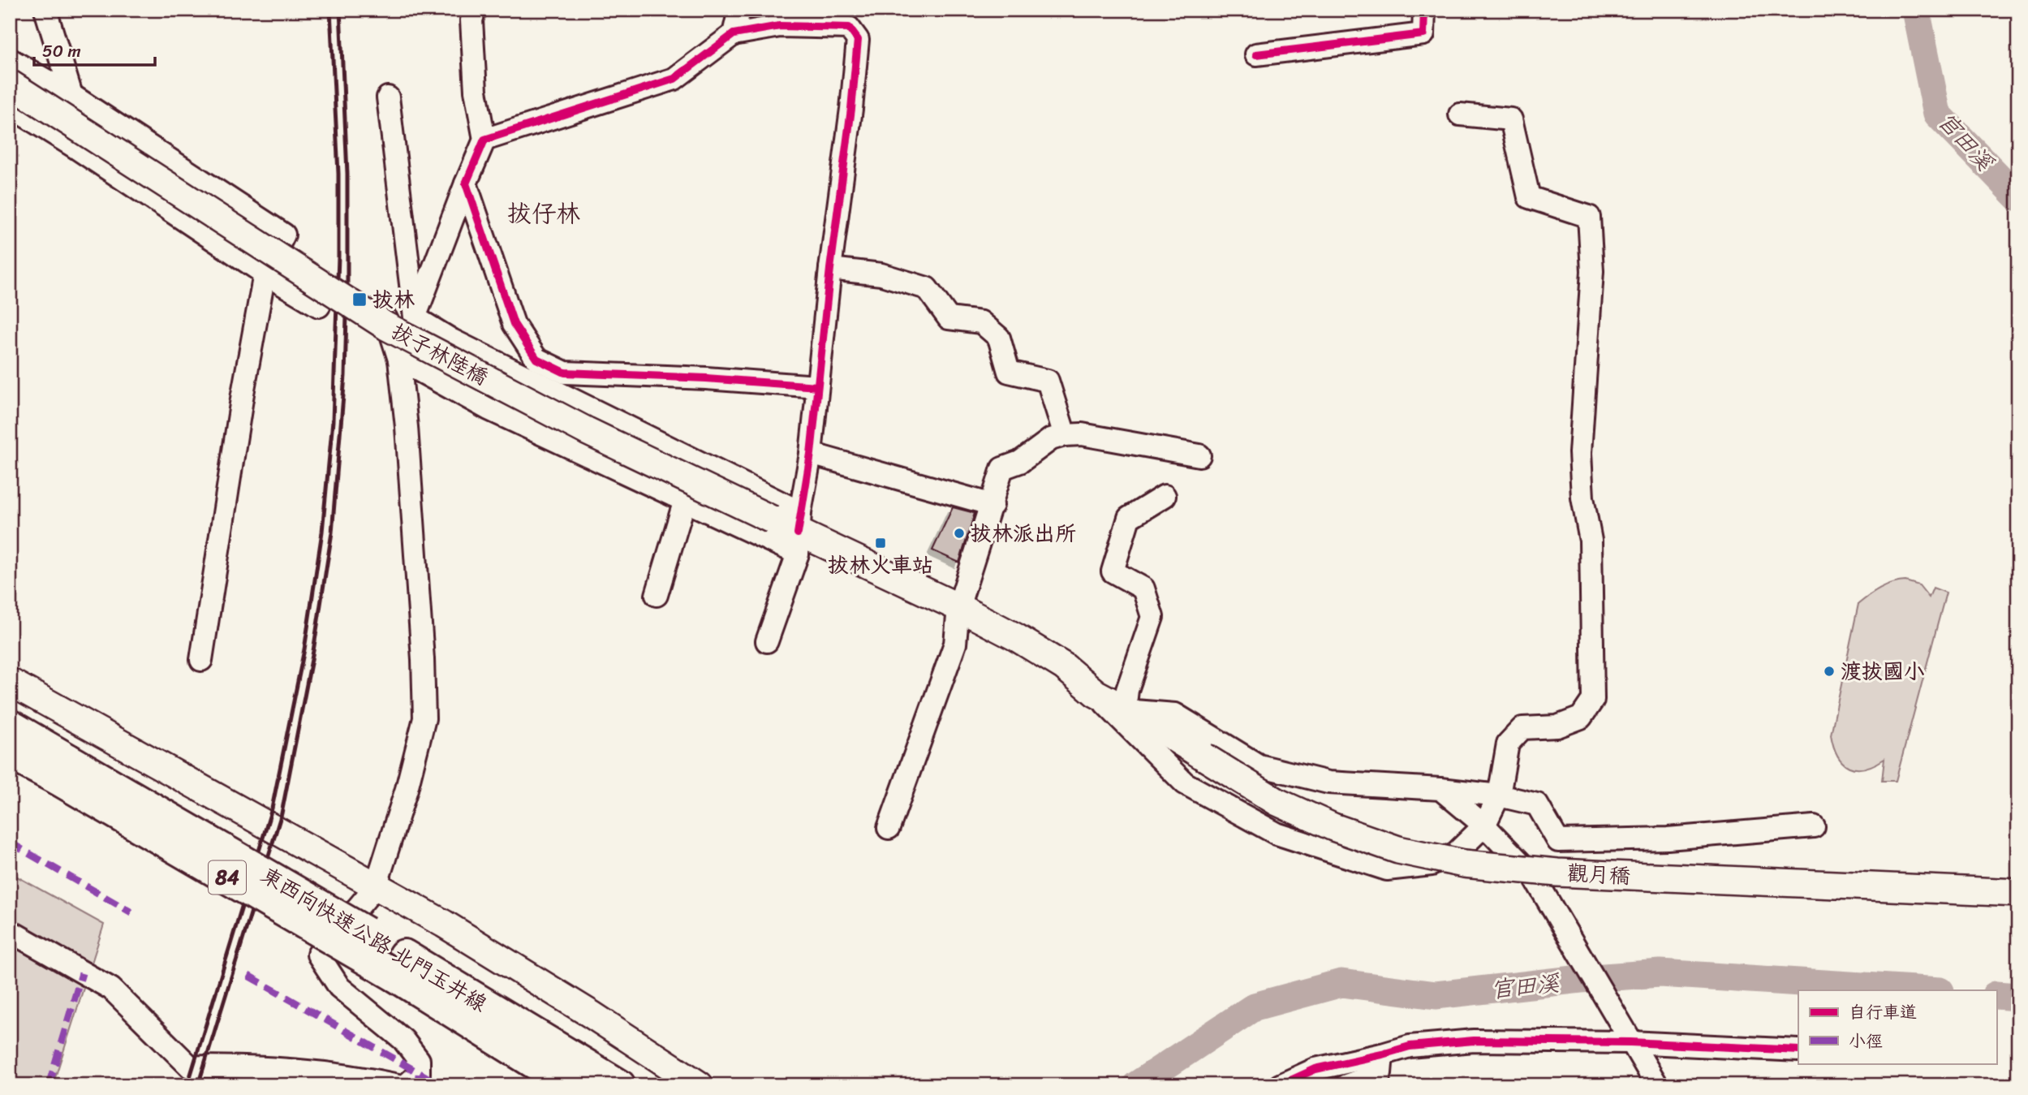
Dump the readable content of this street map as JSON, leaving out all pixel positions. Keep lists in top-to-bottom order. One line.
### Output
{"streets":{"highway":["84","東西向快速公路 北門玉井線"],"main road":["拔子林陸橋","觀月穚"]},"crossings":[["拔子林陸橋","觀月穚"]],"districts":["拔仔林"],"water":["官田溪"],"places":{"transit":["拔林","拔林火車站"],"other":["拔林派出所","渡拔國小"]},"legend":["自行車道","小徑"],"scale_bar":"50 m"}
